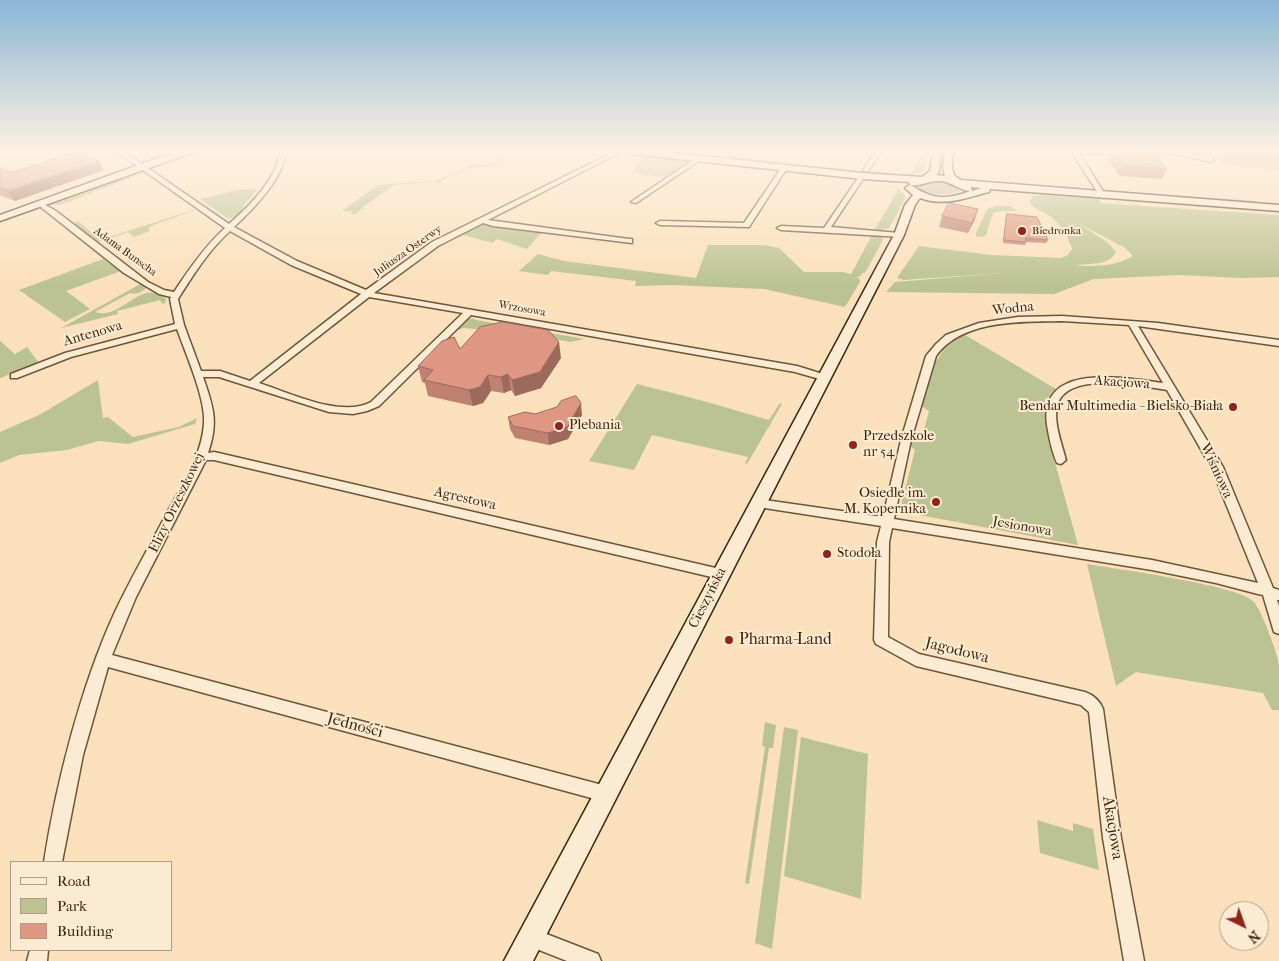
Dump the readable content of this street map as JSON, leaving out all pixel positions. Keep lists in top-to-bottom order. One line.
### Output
{"streets":{"main road":["Cieszyńska"],"street":["Juliusza Osterwy","Adama Bunscha","Wrzosowa","Wodna","Antenowa","Akacjowa","Wiśniowa","Agrestowa","Elizy Orzeszkowej","Jesionowa","Jagodowa","Jedności"]},"crossings":[["Juliusza Osterwy","Wrzosowa"],["Adama Bunscha","Elizy Orzeszkowej"],["Wrzosowa","Cieszyńska"],["Wodna","Wiśniowa"],["Wodna","Jesionowa"],["Wodna","Jagodowa"],["Antenowa","Elizy Orzeszkowej"],["Akacjowa","Wiśniowa"],["Akacjowa","Jagodowa"],["Wiśniowa","Jesionowa"],["Agrestowa","Elizy Orzeszkowej"],["Agrestowa","Cieszyńska"],["Elizy Orzeszkowej","Jedności"],["Jesionowa","Cieszyńska"],["Jesionowa","Jagodowa"],["Cieszyńska","Jedności"]],"places":["Biedronka","Bendar Multimedia - Bielsko-Biała","Plebania","Przedszkole nr 54","Osiedle im. M. Kopernika","Stodoła","Pharma-Land"],"legend":["Road","Park","Building"],"north":"bottom right"}
